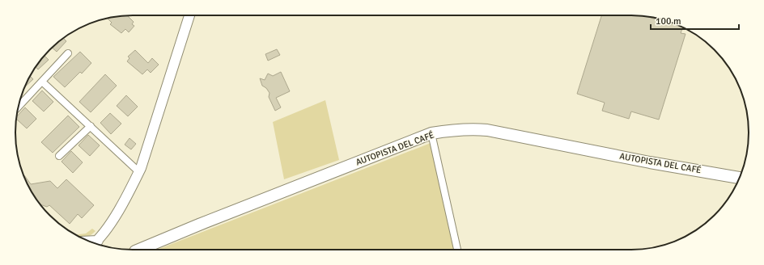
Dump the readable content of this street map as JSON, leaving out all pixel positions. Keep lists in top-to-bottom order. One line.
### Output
{"streets":{"highway":["AUTOPISTA DEL CAFÉ"]},"scale_bar":"100 m"}
